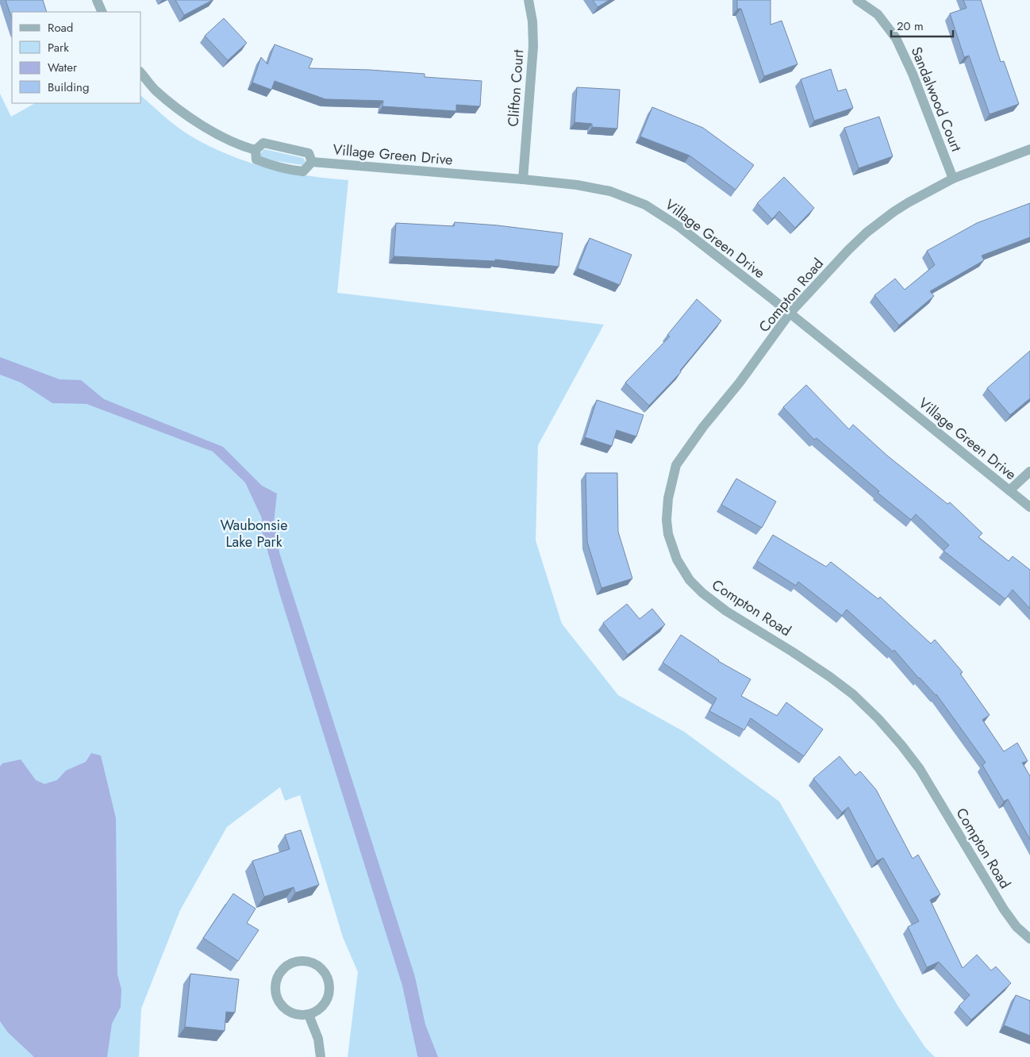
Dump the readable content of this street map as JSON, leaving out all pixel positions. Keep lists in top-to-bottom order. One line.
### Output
{"streets":{"street":["Clifton Court","Sandalwood Court","Village Green Drive","Compton Road"]},"crossings":[["Clifton Court","Village Green Drive"],["Sandalwood Court","Compton Road"],["Village Green Drive","Compton Road"]],"parks":["Waubonsie Lake Park"],"legend":["Road","Park","Water","Building"],"scale_bar":"20 m"}
